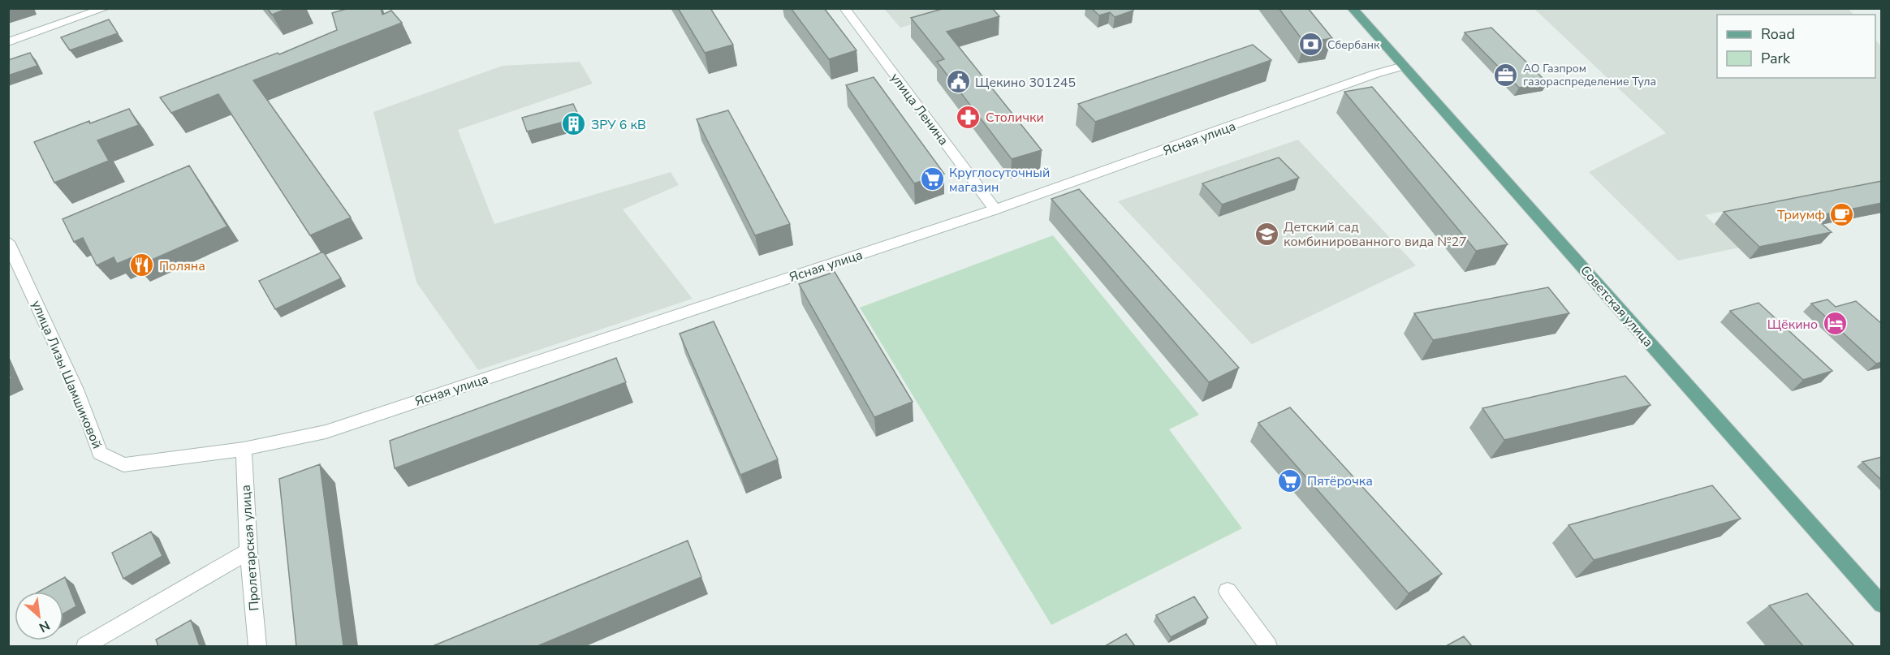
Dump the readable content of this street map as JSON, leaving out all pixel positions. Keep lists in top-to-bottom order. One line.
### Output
{"streets":{"main road":["Советская улица"],"street":["улица Ленина","Ясная улица","улица Лизы Шамшиковой","Пролетарская улица"]},"crossings":[["улица Ленина","Ясная улица"],["Ясная улица","Советская улица"],["Ясная улица","улица Лизы Шамшиковой"],["Ясная улица","Пролетарская улица"],["улица Лизы Шамшиковой","Пролетарская улица"]],"places":{"bank":["Сбербанк"],"office":["АО Газпром газораспределение Тула"],"public building":["Щекино 301245"],"pharmacy":["Столички"],"building":["ЗРУ 6 кВ"],"supermarket":["Круглосуточный магазин","Пятёрочка"],"cafe":["Триумф"],"school or university":["Детский сад комбинированного вида №27"],"restaurant":["Поляна"],"hotel":["Щёкино"]},"legend":["Road","Park"],"north":"bottom right"}
